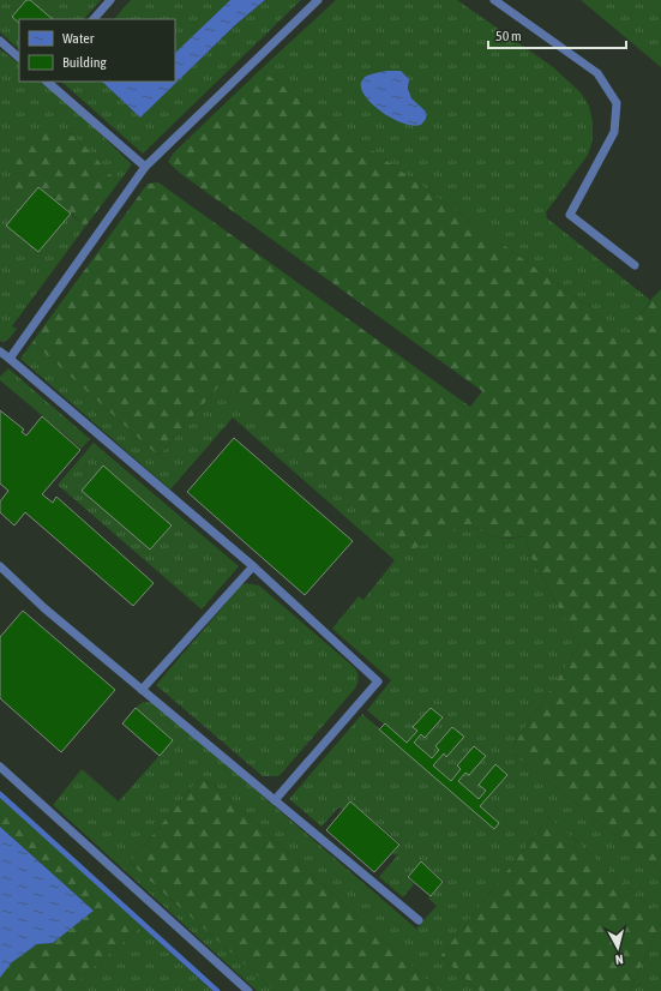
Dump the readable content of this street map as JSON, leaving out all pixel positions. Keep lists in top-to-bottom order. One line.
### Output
{"legend":["Water","Building"],"scale_bar":"50 m","north":"bottom"}
